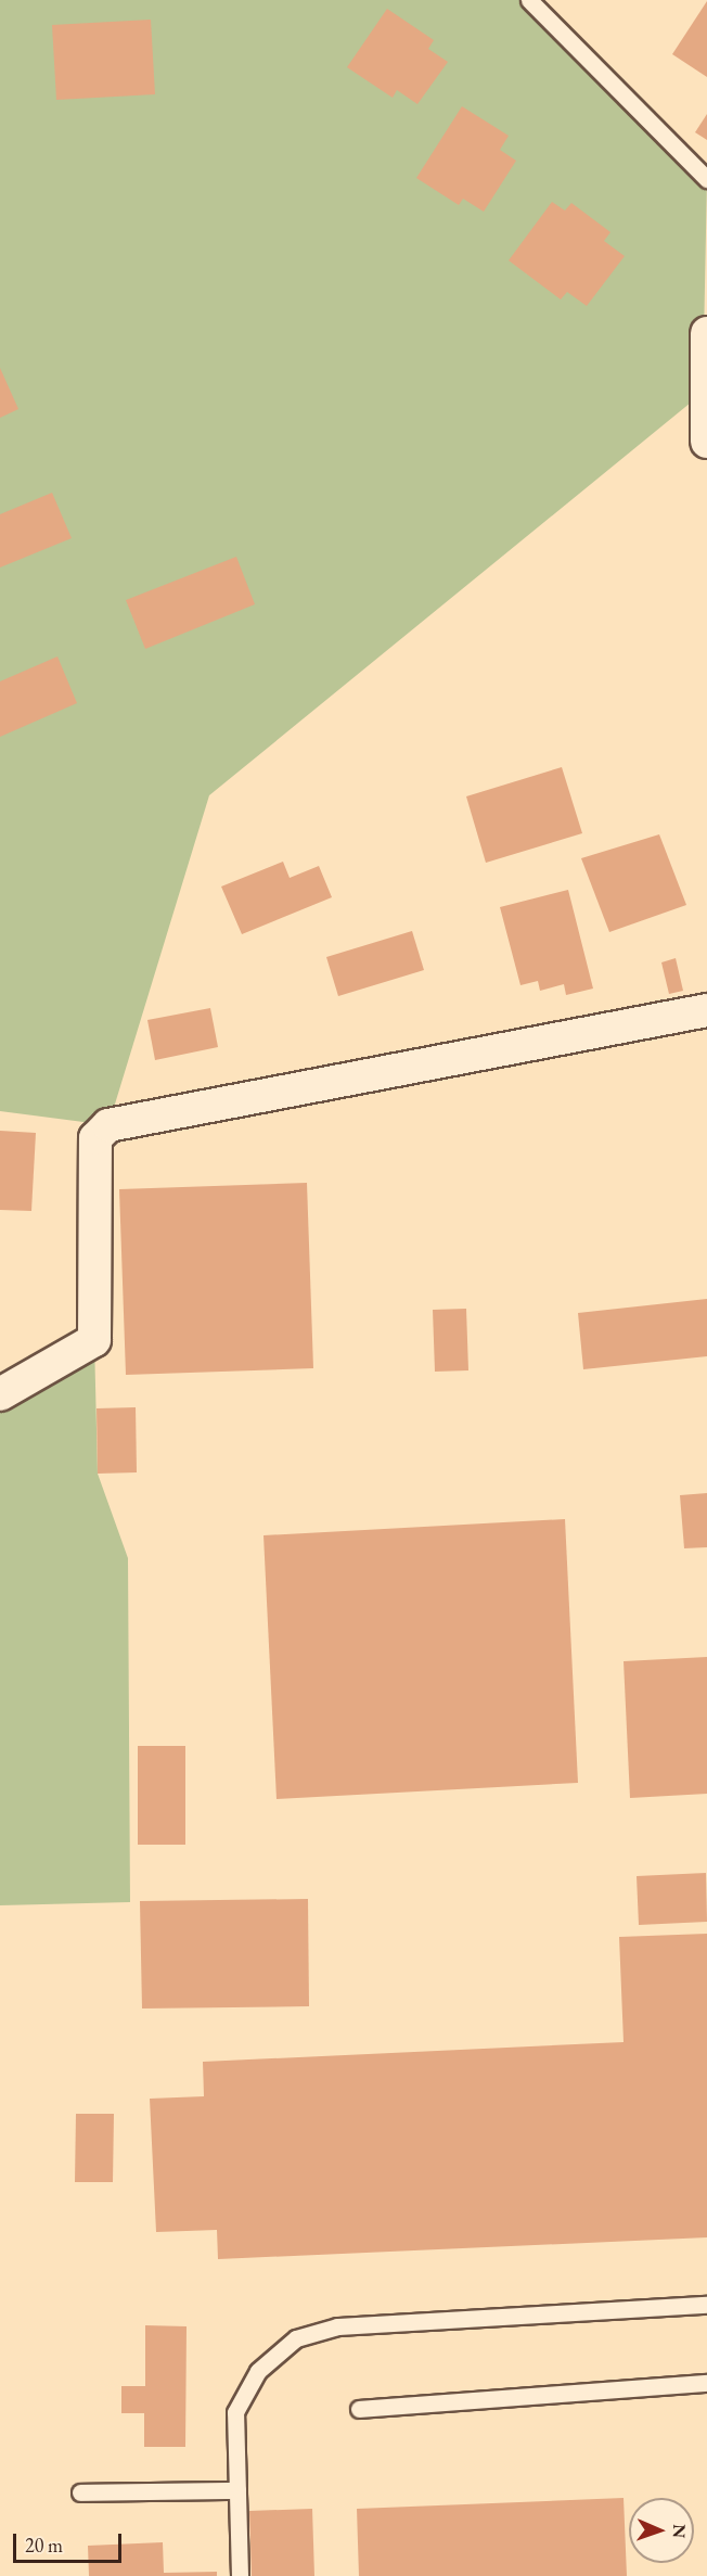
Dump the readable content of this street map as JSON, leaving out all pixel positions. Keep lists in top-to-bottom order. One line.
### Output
{"scale_bar":"20 m","north":"right"}
